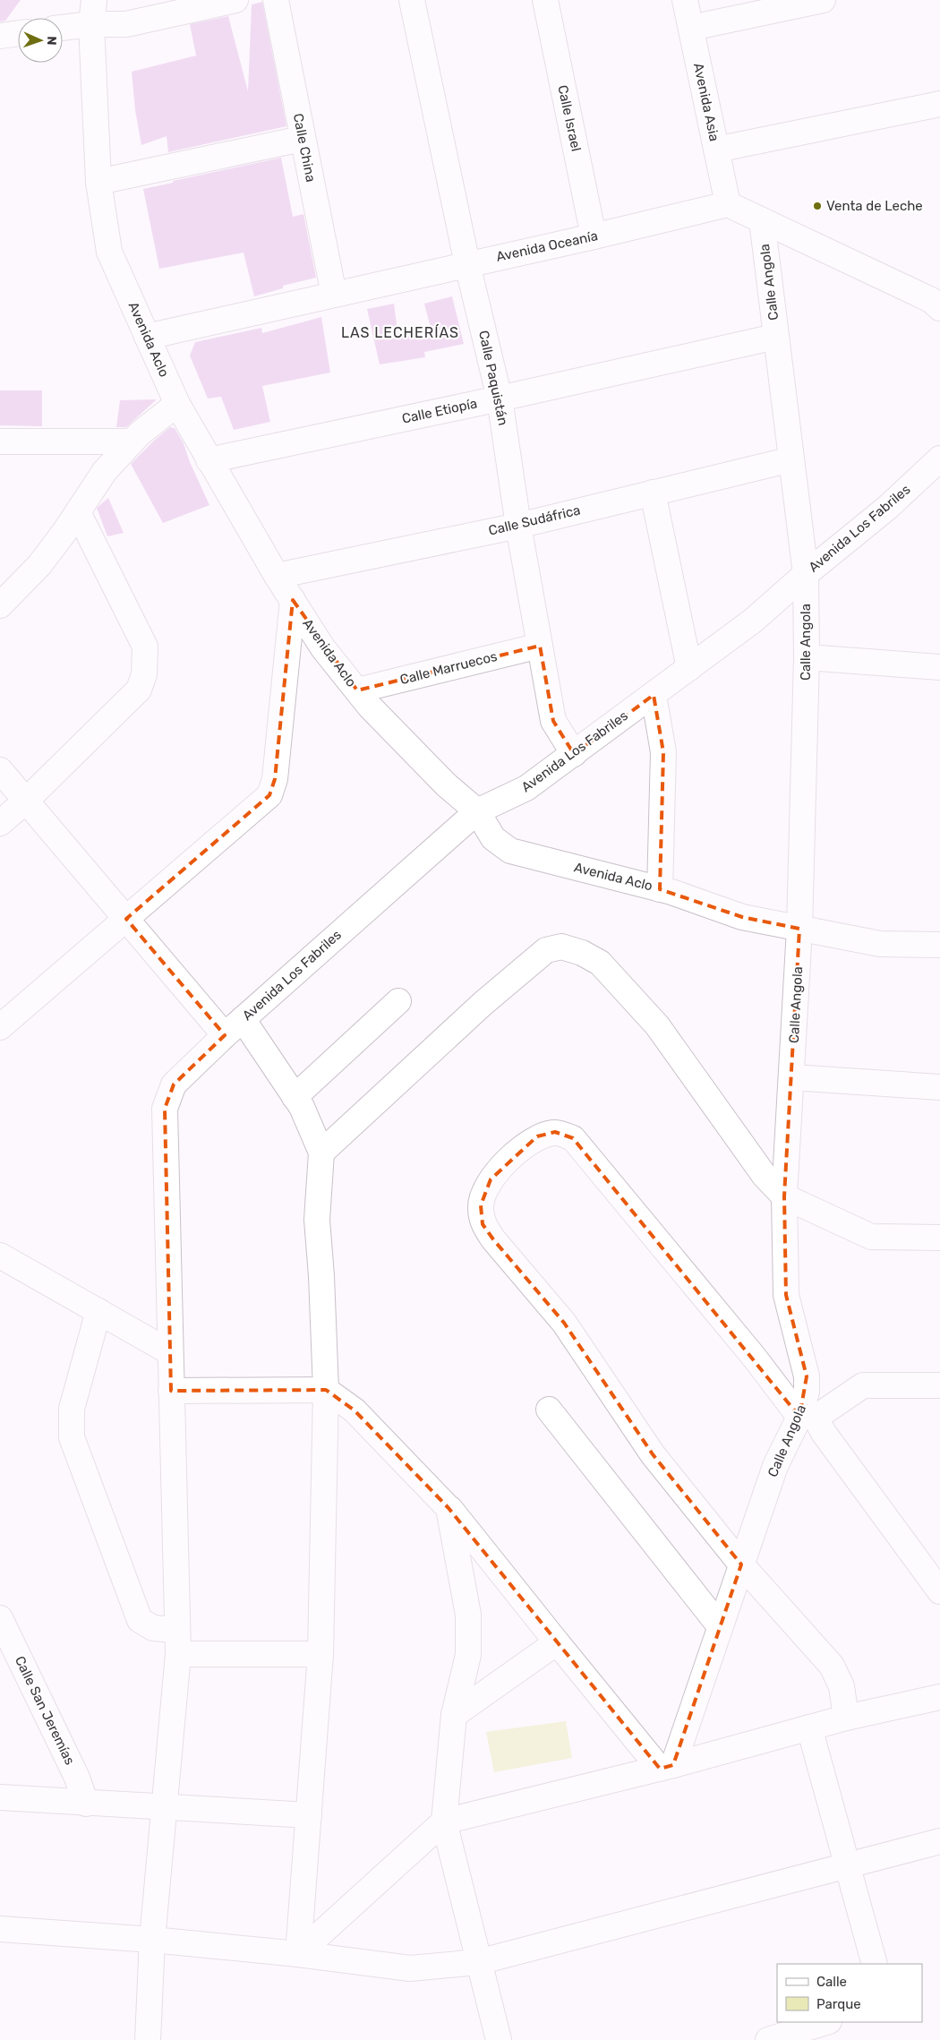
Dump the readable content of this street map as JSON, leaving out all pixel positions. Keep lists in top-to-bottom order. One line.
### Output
{"streets":{"street":["Avenida Asia","Calle Israel","Calle China","Avenida Oceanía","Calle Angola","Avenida Aclo","Calle Paquistán","Calle Etiopía","Calle Sudáfrica","Avenida Los Fabriles","Calle Marruecos","Calle San Jeremías"]},"crossings":[["Avenida Asia","Avenida Oceanía"],["Calle Israel","Avenida Oceanía"],["Calle China","Avenida Oceanía"],["Avenida Oceanía","Avenida Aclo"],["Avenida Oceanía","Calle Paquistán"],["Calle Angola","Avenida Aclo"],["Calle Angola","Calle Etiopía"],["Calle Angola","Calle Sudáfrica"],["Calle Angola","Avenida Los Fabriles"],["Avenida Aclo","Calle Etiopía"],["Avenida Aclo","Calle Sudáfrica"],["Avenida Aclo","Avenida Los Fabriles"],["Avenida Aclo","Calle Marruecos"],["Calle Paquistán","Calle Etiopía"],["Calle Paquistán","Calle Sudáfrica"],["Calle Paquistán","Avenida Los Fabriles"],["Calle Paquistán","Calle Marruecos"]],"districts":["LAS LECHERÍAS"],"places":["Venta de Leche"],"legend":["Calle","Parque"],"north":"right"}
